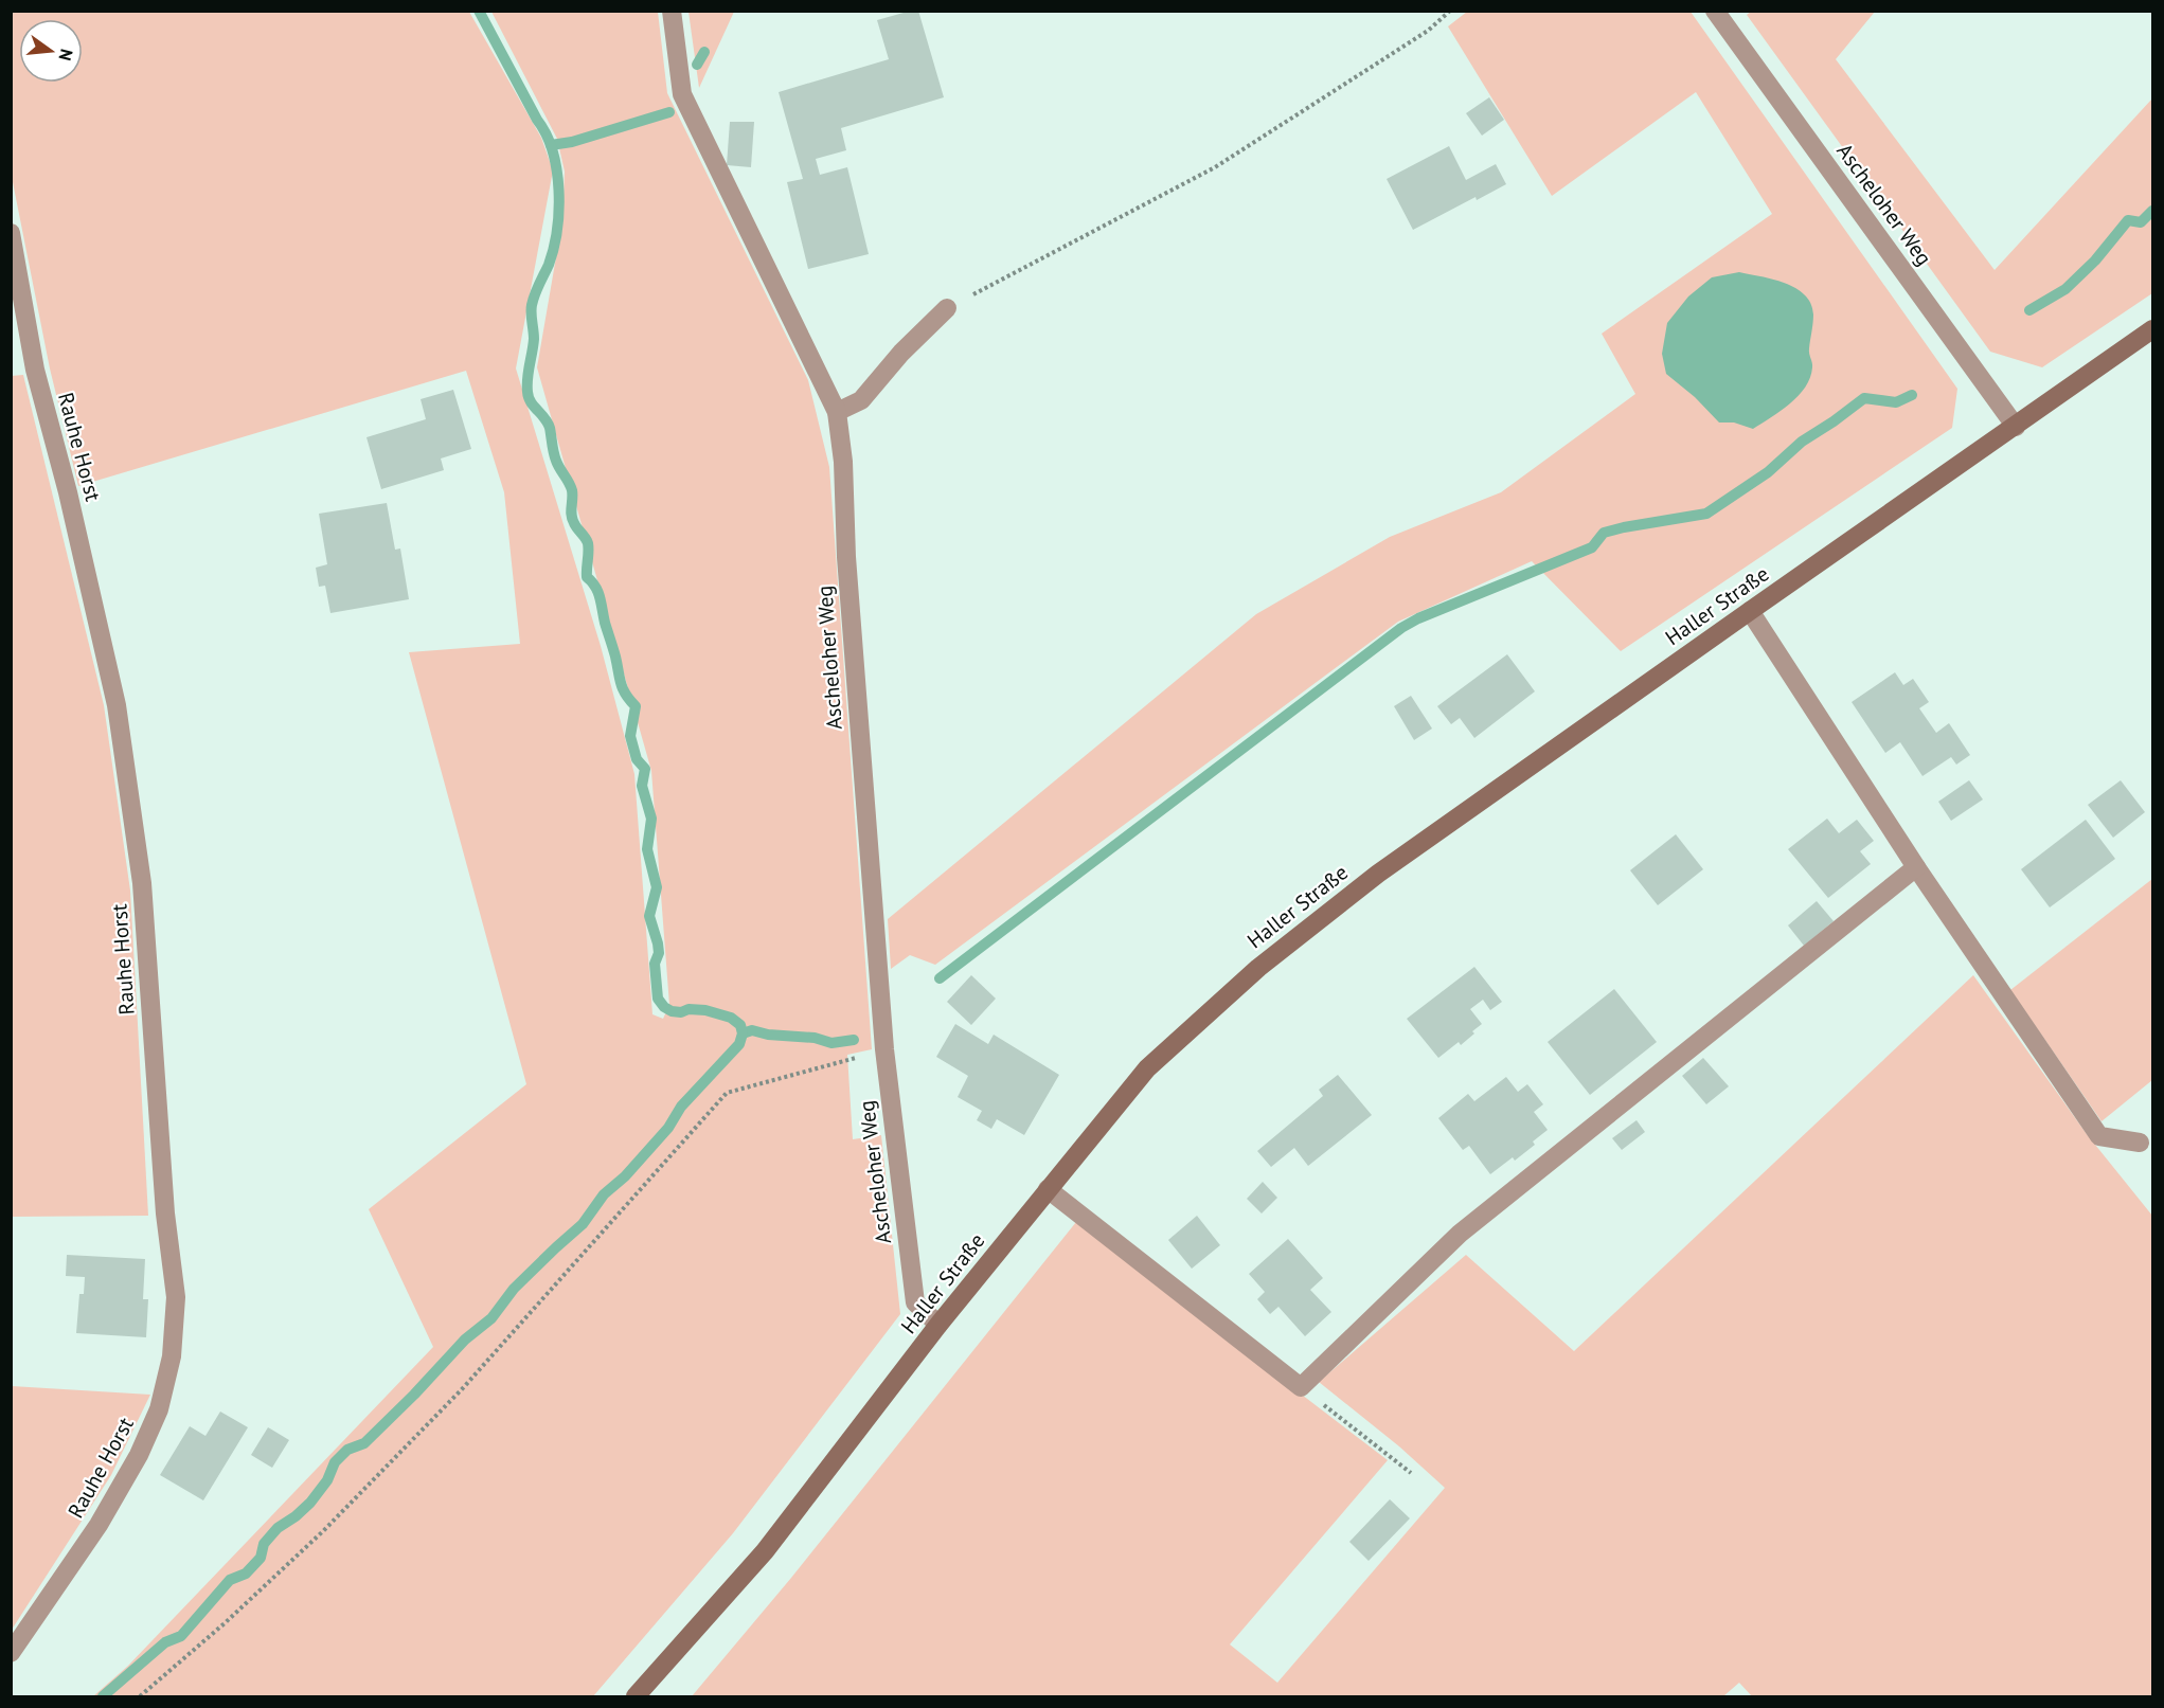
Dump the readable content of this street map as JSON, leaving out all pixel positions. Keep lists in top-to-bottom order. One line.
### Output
{"streets":{"street":["Ascheloher Weg","Rauhe Horst","Haller Straße"]},"crossings":[["Ascheloher Weg","Haller Straße"]],"north":"right"}
